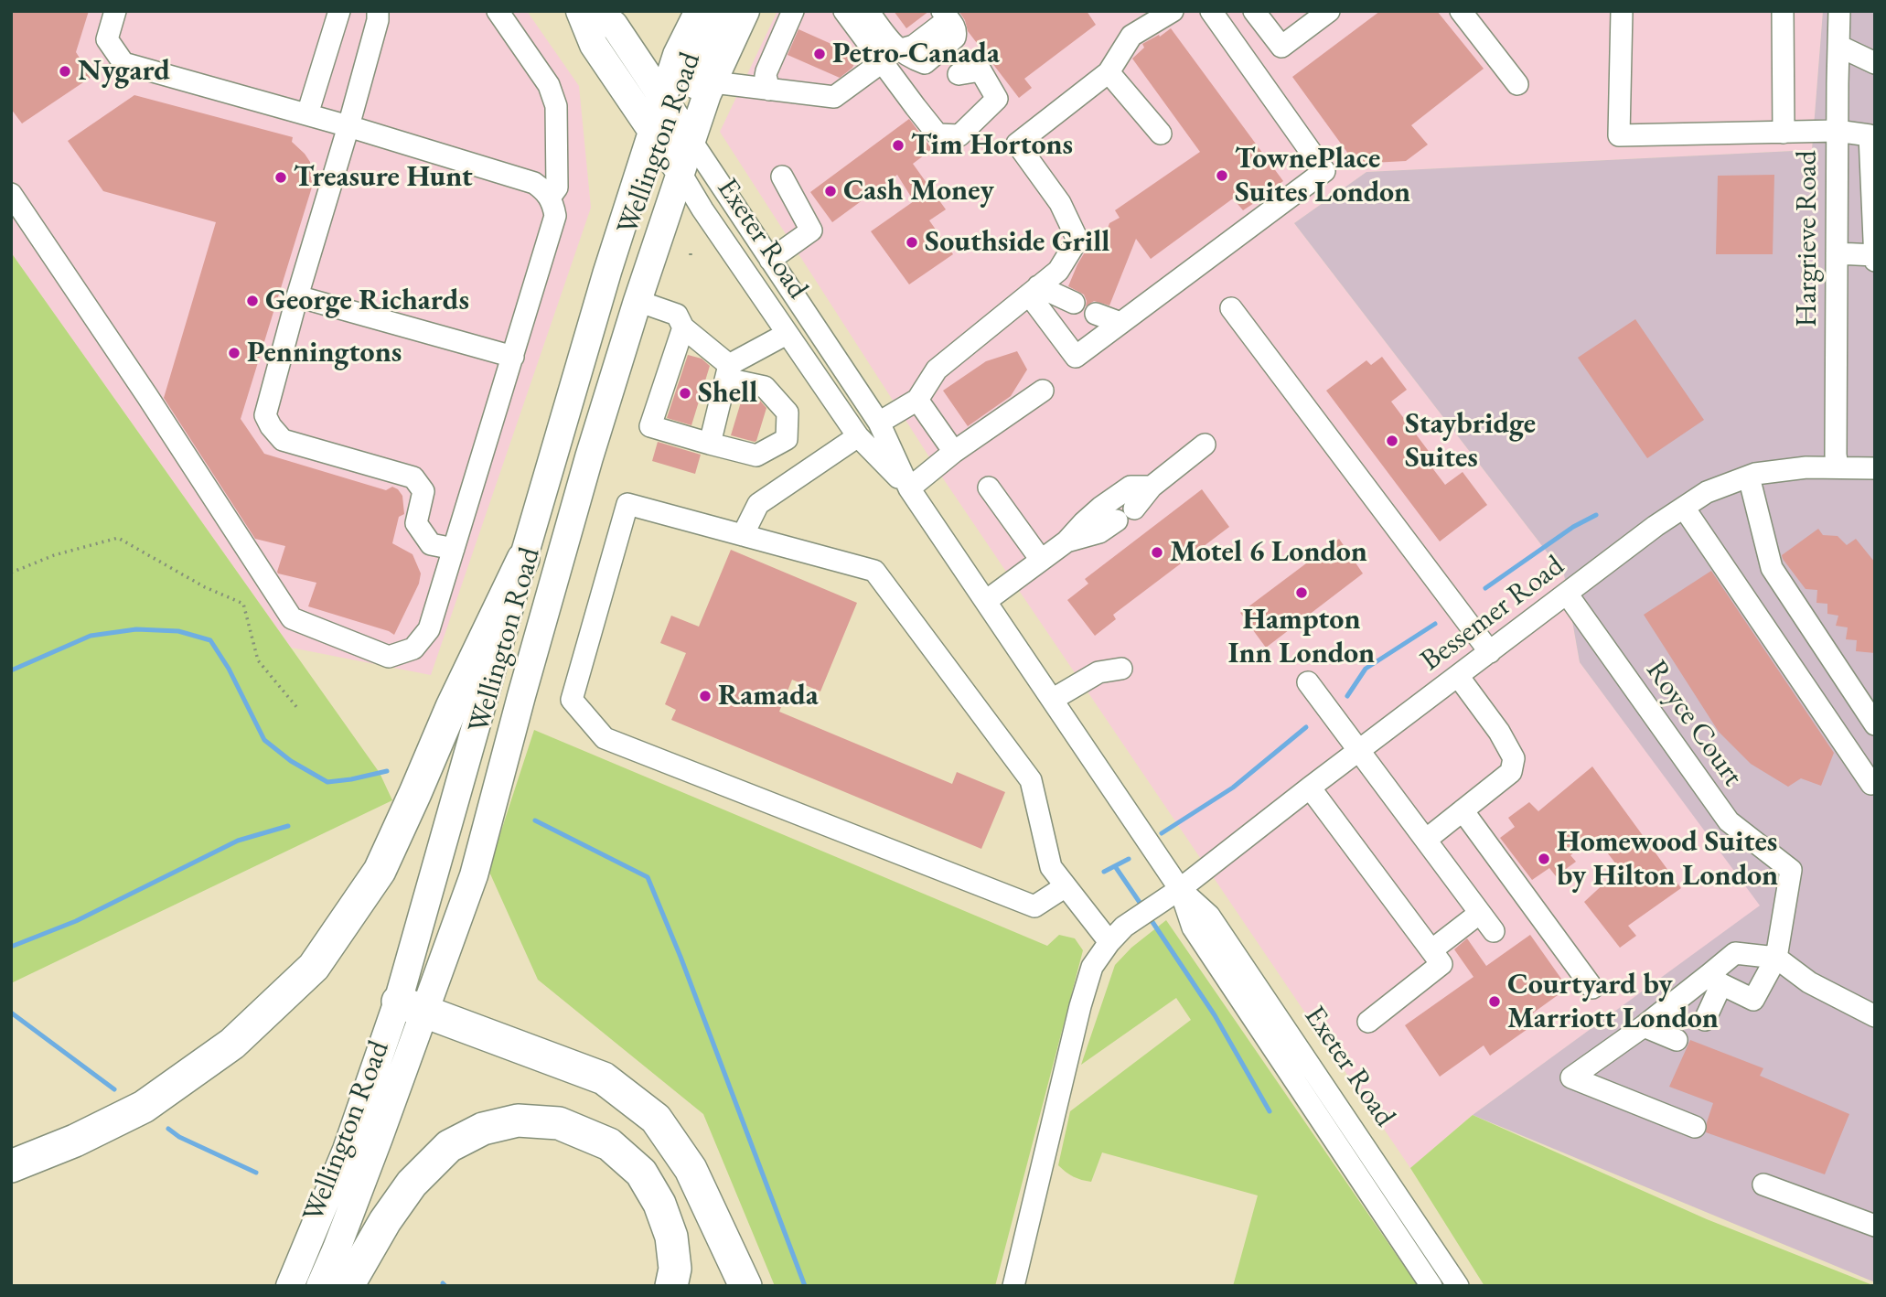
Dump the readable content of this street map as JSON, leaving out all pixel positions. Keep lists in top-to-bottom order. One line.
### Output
{"streets":{"main road":["Wellington Road","Exeter Road"],"street":["Hargrieve Road","Bessemer Road","Royce Court"]},"crossings":[["Wellington Road","Exeter Road"],["Exeter Road","Bessemer Road"],["Hargrieve Road","Bessemer Road"],["Bessemer Road","Royce Court"]],"places":["Petro-Canada","Nygard","Tim Hortons","TownePlace Suites London","Treasure Hunt","Cash Money","Southside Grill","George Richards","Penningtons","Shell","Staybridge Suites","Motel 6 London","Hampton Inn London","Ramada","Homewood Suites by Hilton London","Courtyard by Marriott London"]}
